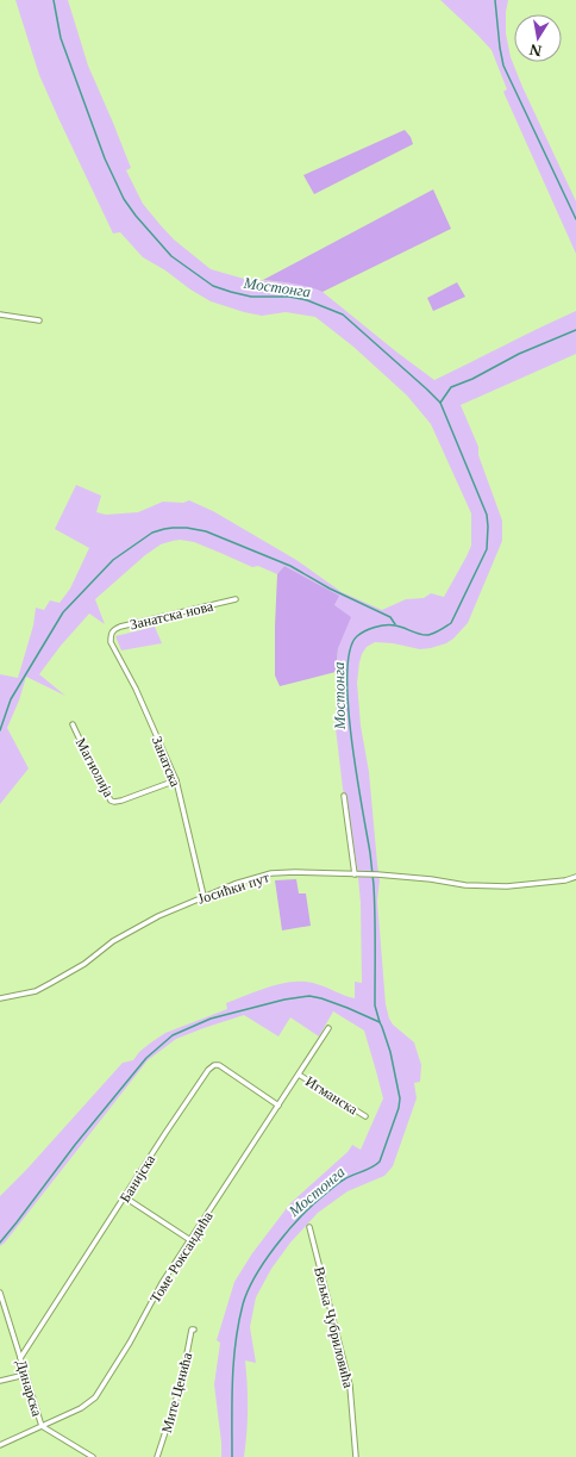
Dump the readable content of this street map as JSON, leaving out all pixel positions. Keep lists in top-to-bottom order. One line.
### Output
{"streets":{"street":["Занатска нова","Занатска","Магнолија","Јосићки пут","Игманска","Банијска","Томе Роксандића","Вељка Чубриловића","Динарска","Мите Ценића"]},"crossings":[["Занатска нова","Занатска"],["Занатска","Магнолија"],["Занатска","Јосићки пут"],["Игманска","Томе Роксандића"],["Банијска","Томе Роксандића"],["Банијска","Динарска"],["Томе Роксандића","Динарска"]],"water":["Мостонга"],"north":"bottom"}
